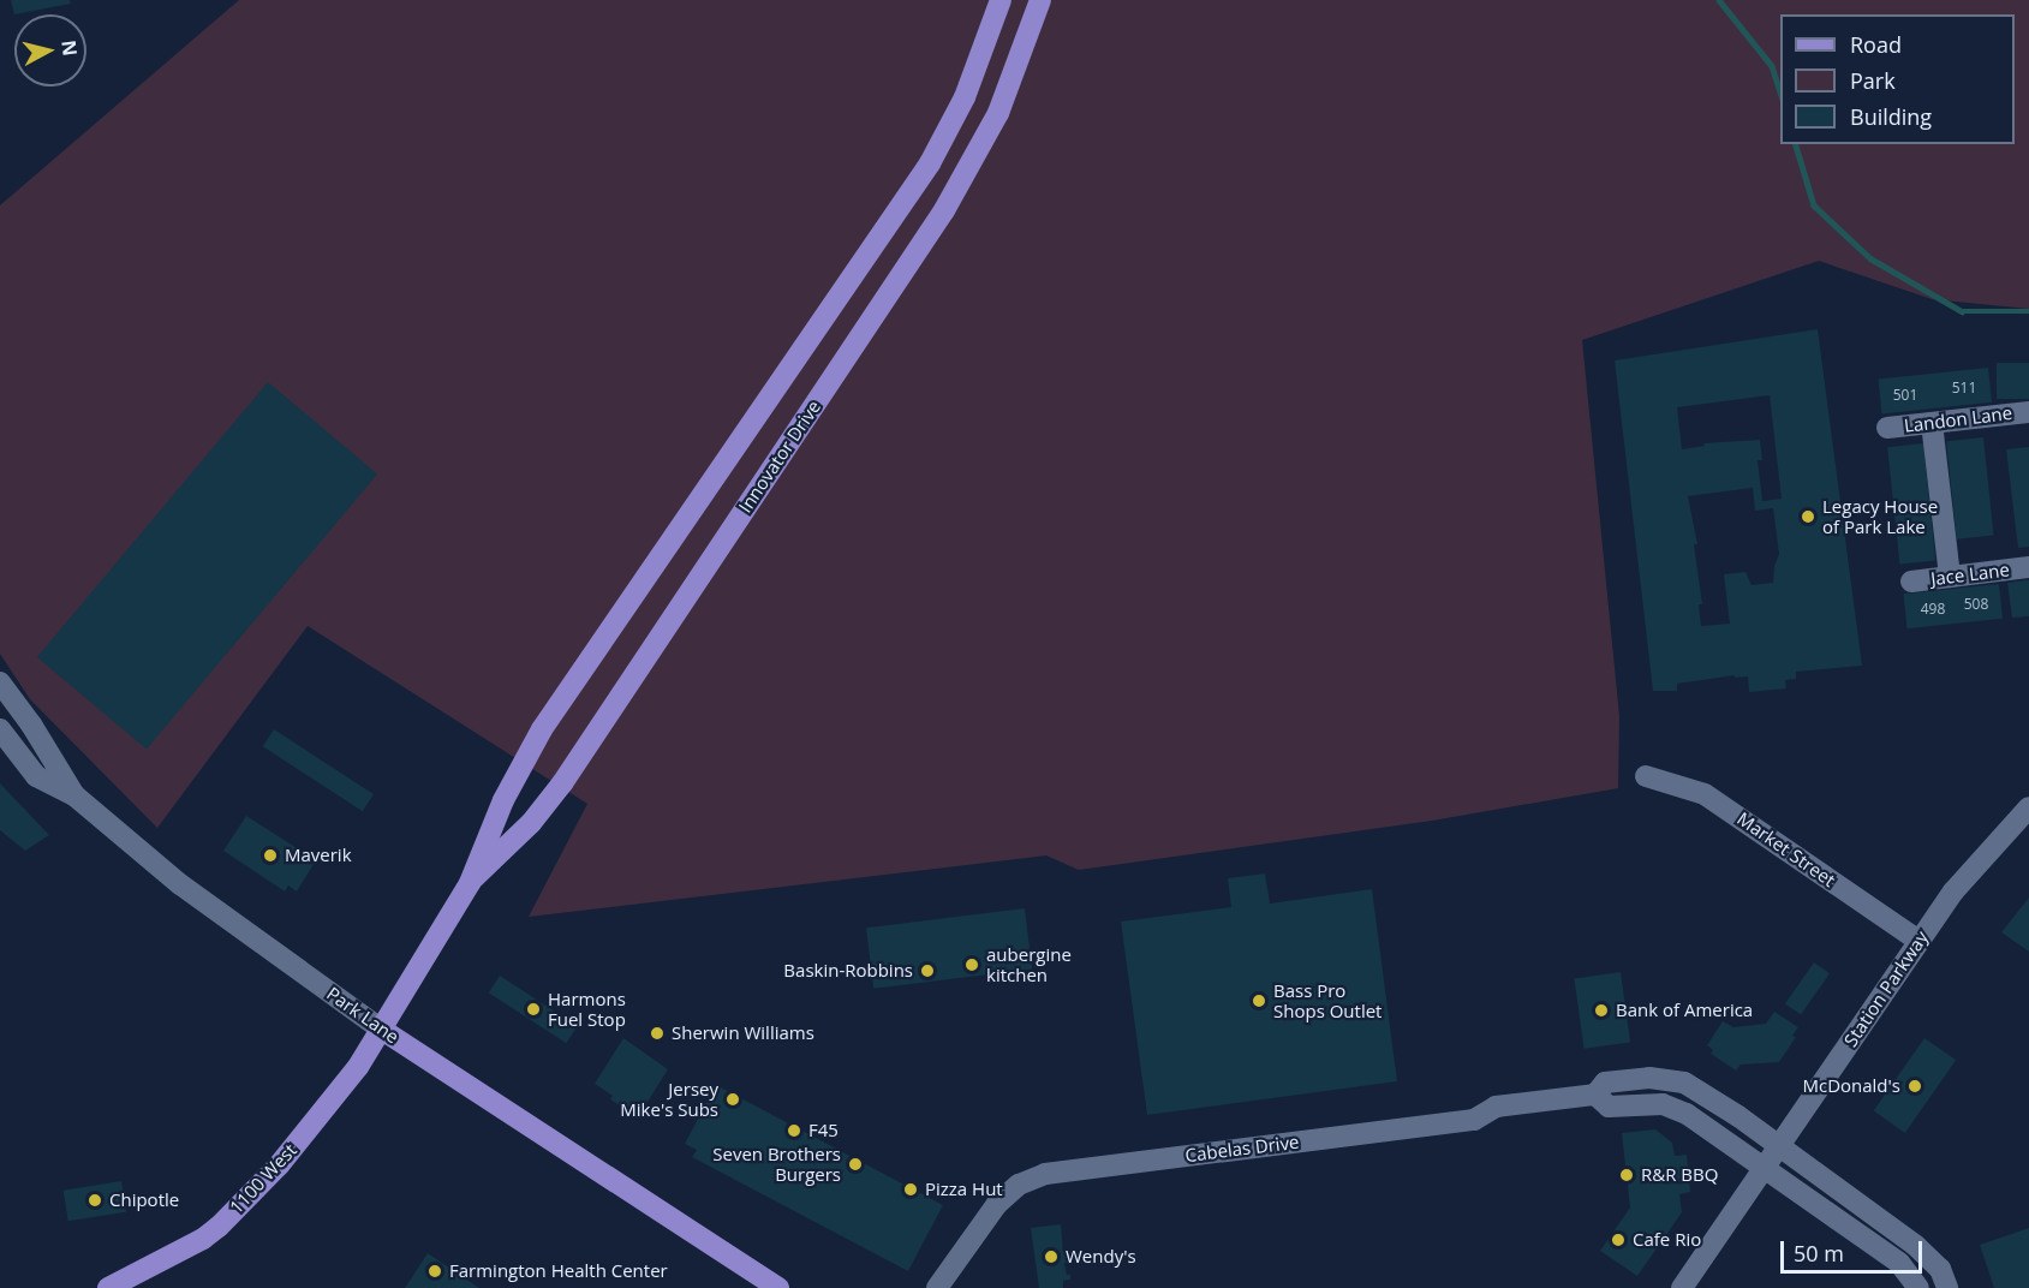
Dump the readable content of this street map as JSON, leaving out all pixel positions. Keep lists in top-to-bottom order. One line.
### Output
{"streets":{"main road":["Innovator Drive","Park Lane","1100 West"],"street":["Landon Lane","Jace Lane","Market Street","Station Parkway","Cabelas Drive"]},"crossings":[["Innovator Drive","Park Lane"],["Innovator Drive","1100 West"],["Market Street","Station Parkway"],["Station Parkway","Cabelas Drive"],["Park Lane","1100 West"]],"places":["Legacy House of Park Lake","Maverik","aubergine kitchen","Baskin-Robbins","Bass Pro Shops Outlet","Harmons Fuel Stop","Bank of America","Sherwin Williams","McDonald's","Jersey Mike's Subs","F45","Seven Brothers Burgers","R&R BBQ","Pizza Hut","Chipotle","Cafe Rio","Wendy's","Farmington Health Center"],"house_numbers":["511","501","508","498"],"legend":["Road","Park","Building"],"scale_bar":"50 m","north":"right"}
